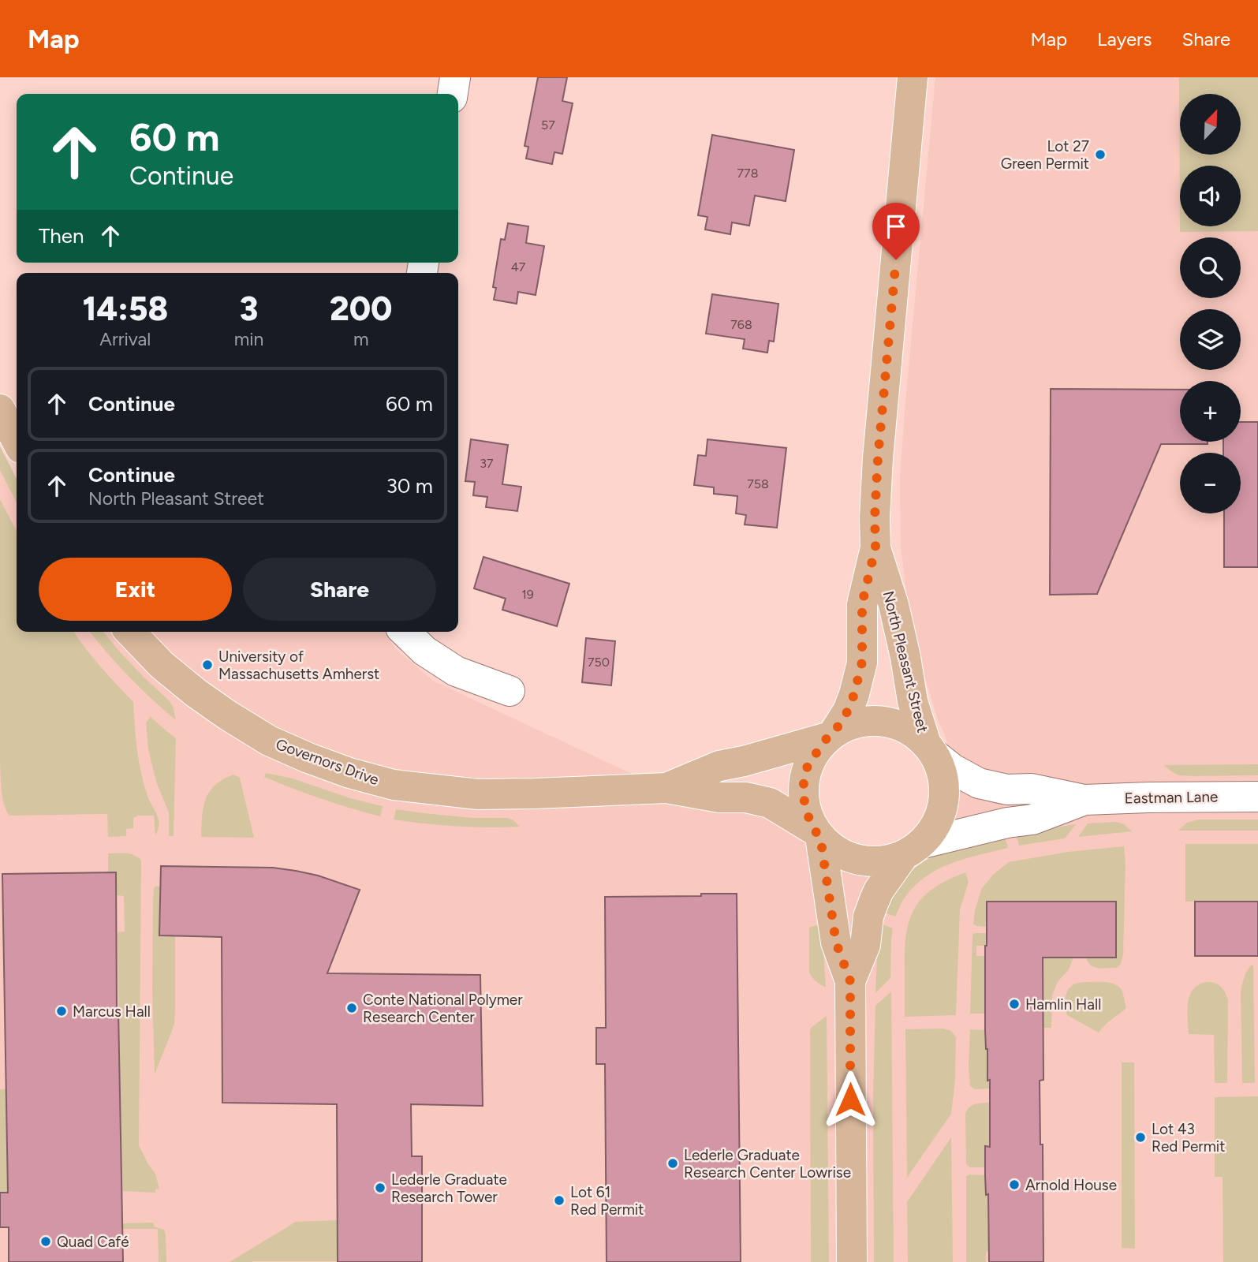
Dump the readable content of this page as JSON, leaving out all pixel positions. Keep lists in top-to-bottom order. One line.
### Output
{"streets":{"main road":["North Pleasant Street","Governors Drive"],"street":["Eastman Lane"]},"crossings":[["North Pleasant Street","Governors Drive"],["North Pleasant Street","Eastman Lane"],["Governors Drive","Eastman Lane"]],"places":["Lot 27 Green Permit","University of Massachusetts Amherst","Hamlin Hall","Conte National Polymer Research Center","Marcus Hall","Lot 43 Red Permit","Lederle Graduate Research Center Lowrise","Arnold House","Lederle Graduate Research Tower","Lot 61 Red Permit","Quad Café"],"house_numbers":["57","778","47","768","37","758","19","750"],"north":"top right","page":{"header":"Map","nav":["Map","Layers","Share"],"map_buttons":["+","−"],"turn":["60 m","Continue"],"then":"Then","eta":["14:58","Arrival","3","min","200","m"],"list":[{"name":"Continue","value":"60 m"},{"name":"Continue","note":"North Pleasant Street","value":"30 m"}],"buttons":["Exit","Share"]}}
